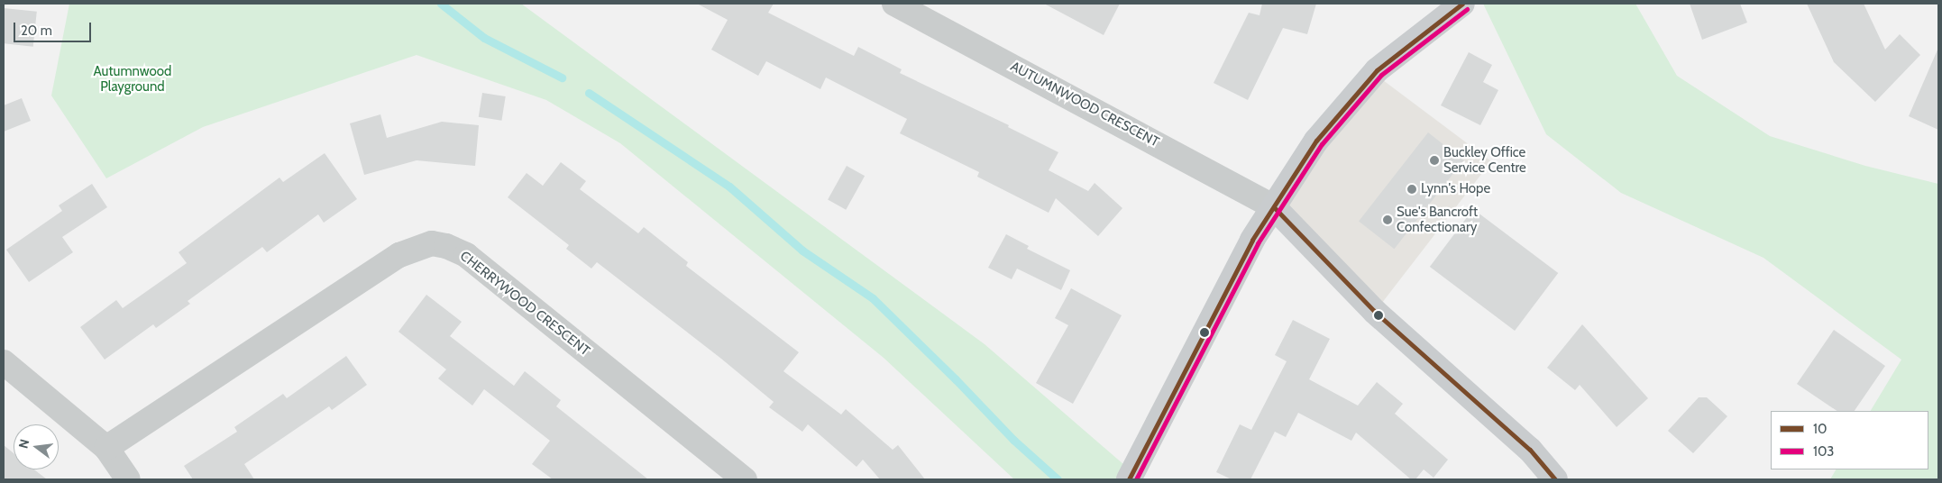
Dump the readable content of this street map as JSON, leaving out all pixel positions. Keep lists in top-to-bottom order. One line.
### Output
{"streets":{"street":["AUTUMNWOOD CRESCENT","CHERRYWOOD CRESCENT"]},"parks":["Autumnwood Playground"],"places":["Buckley Office Service Centre","Lynn's Hope","Sue's Bancroft Confectionary"],"lines":["transit line 10","transit line 103"],"legend":["10","103"],"scale_bar":"20 m","north":"left"}
